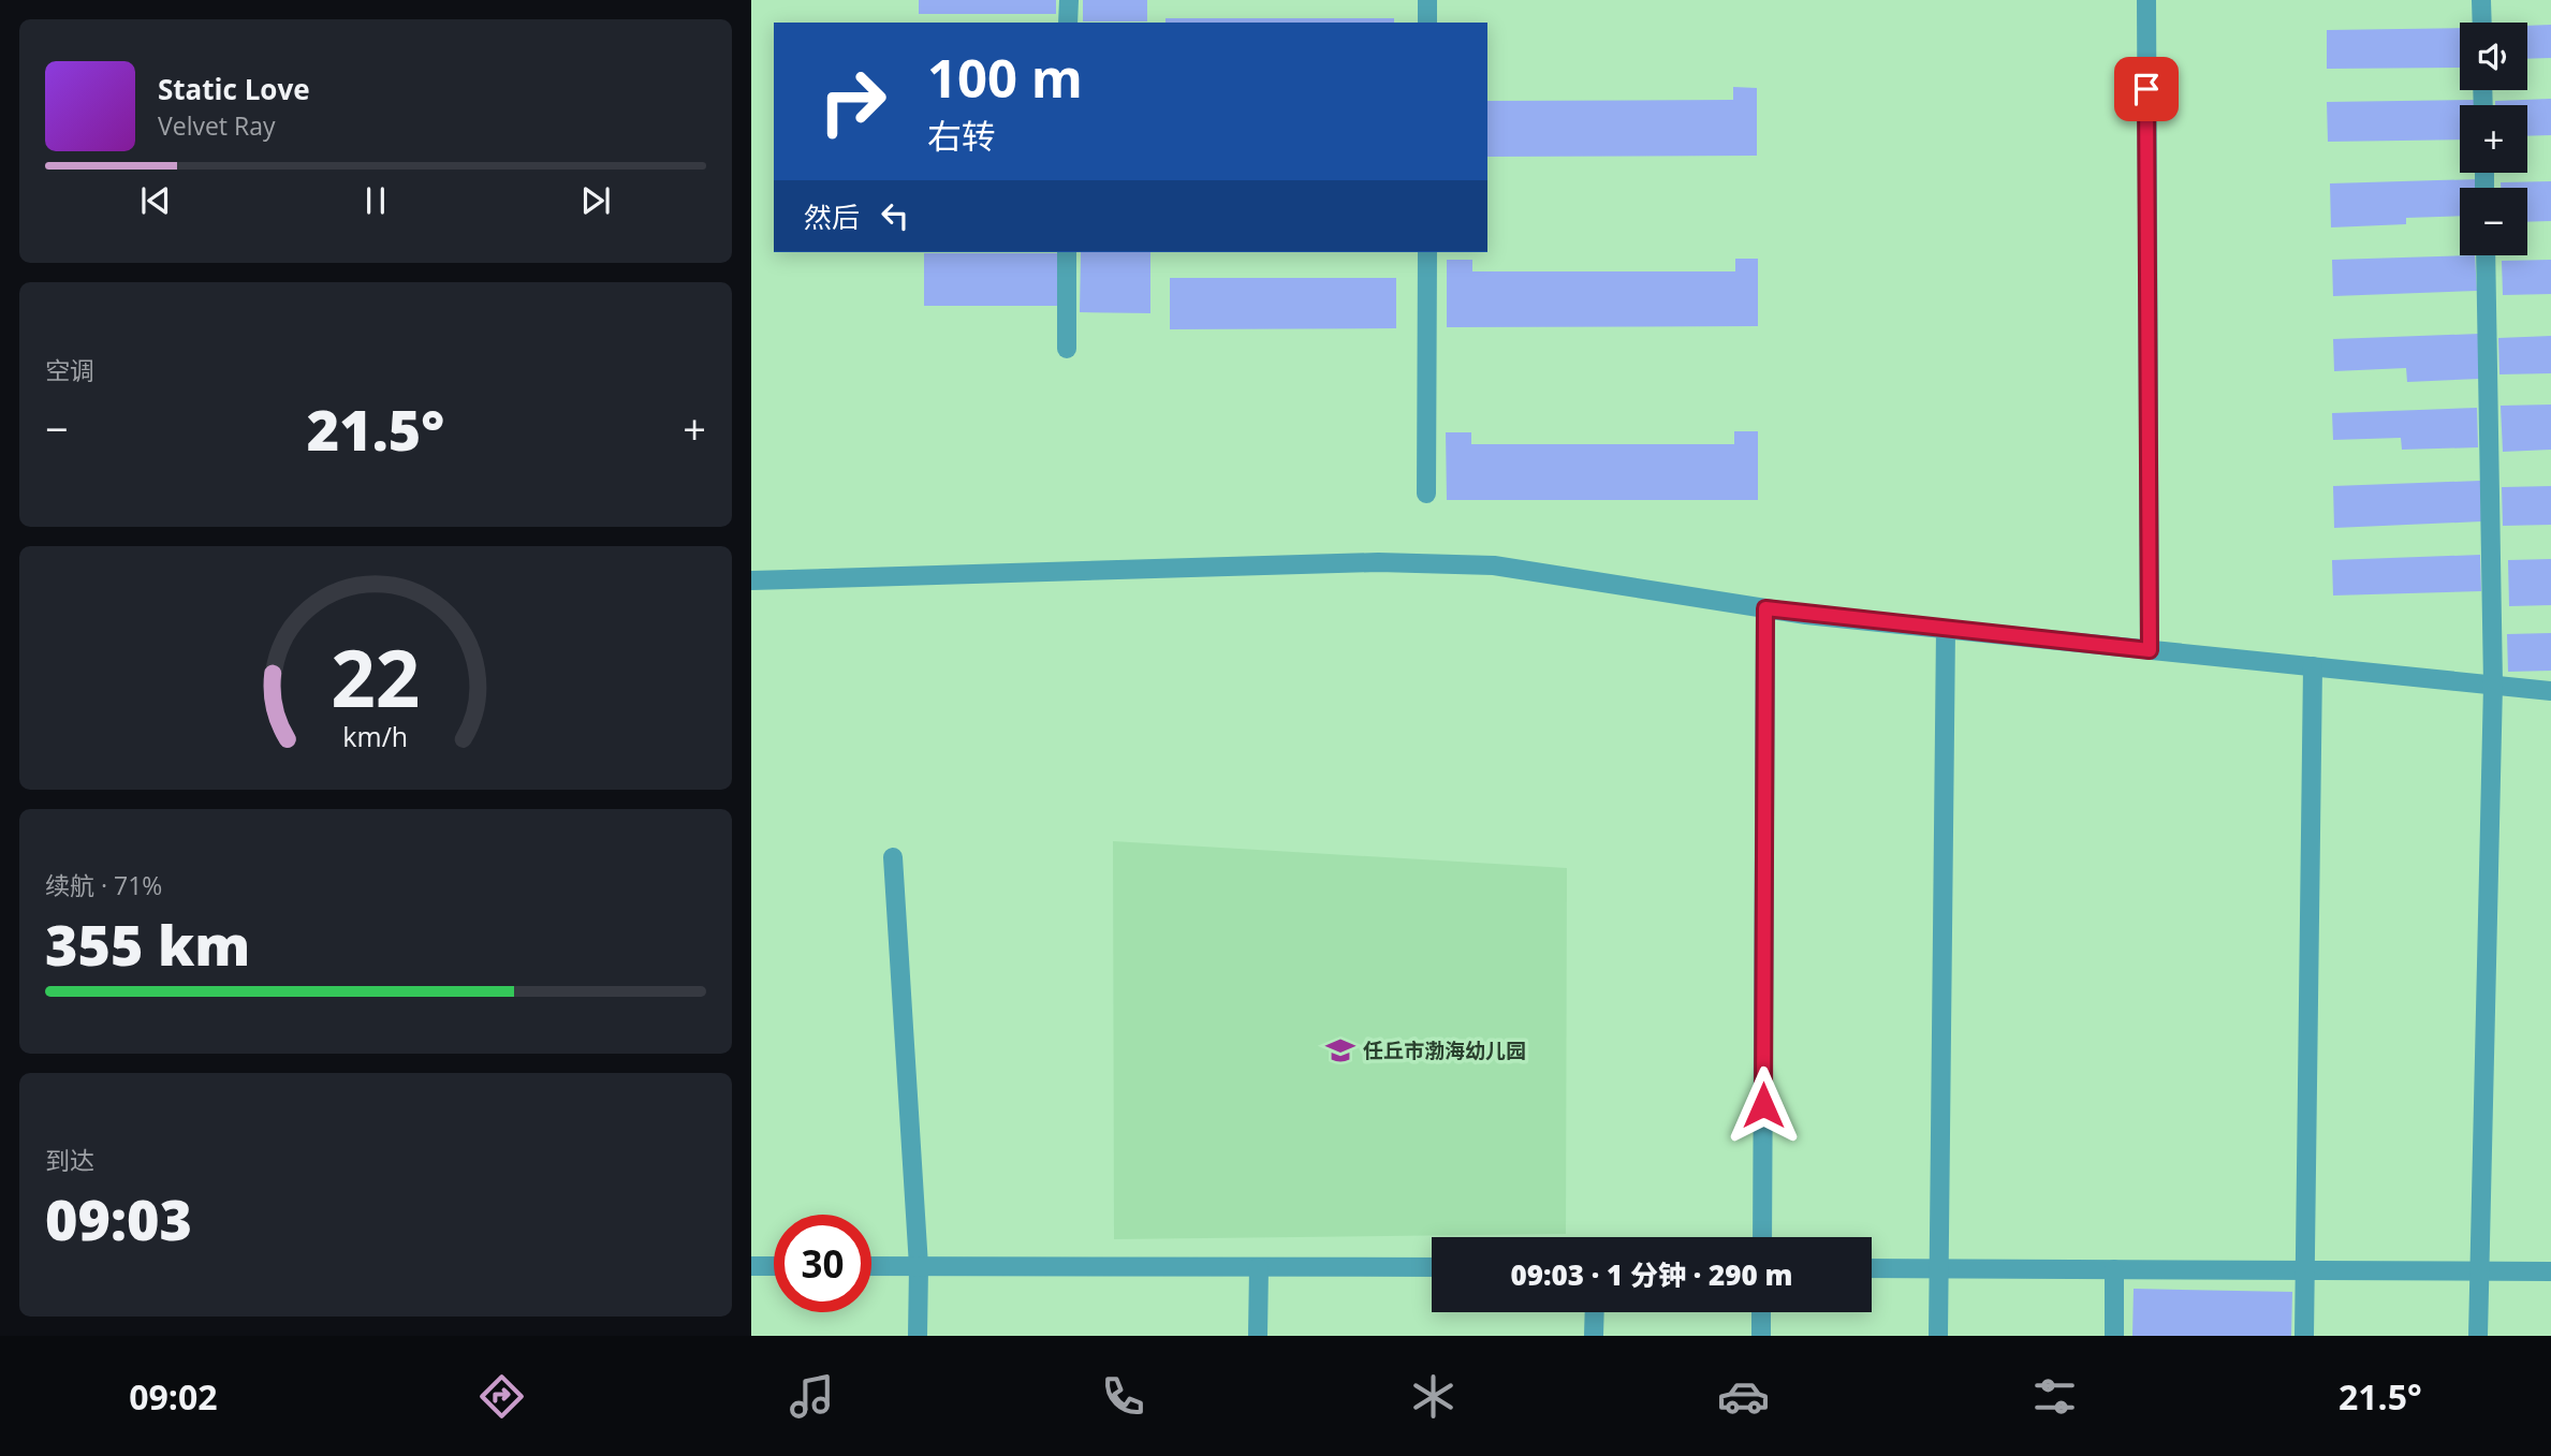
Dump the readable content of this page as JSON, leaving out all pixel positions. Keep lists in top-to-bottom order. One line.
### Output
{"places":{"school or university":["任丘市渤海幼儿园"]},"page":{"map_buttons":["+","−"],"turn":["100 m","右转"],"song":["Static Love","Velvet Ray"],"then":"然后","tile":["空调",["续航 · 71%","355 km"],["到达","09:03"]],"heat":["−","21.5°","+"],"limit":"30","trip":"09:03 · 1 分钟 · 290 m","tabs":["09:02","21.5°"],"gauge":["22","km/h"]}}
